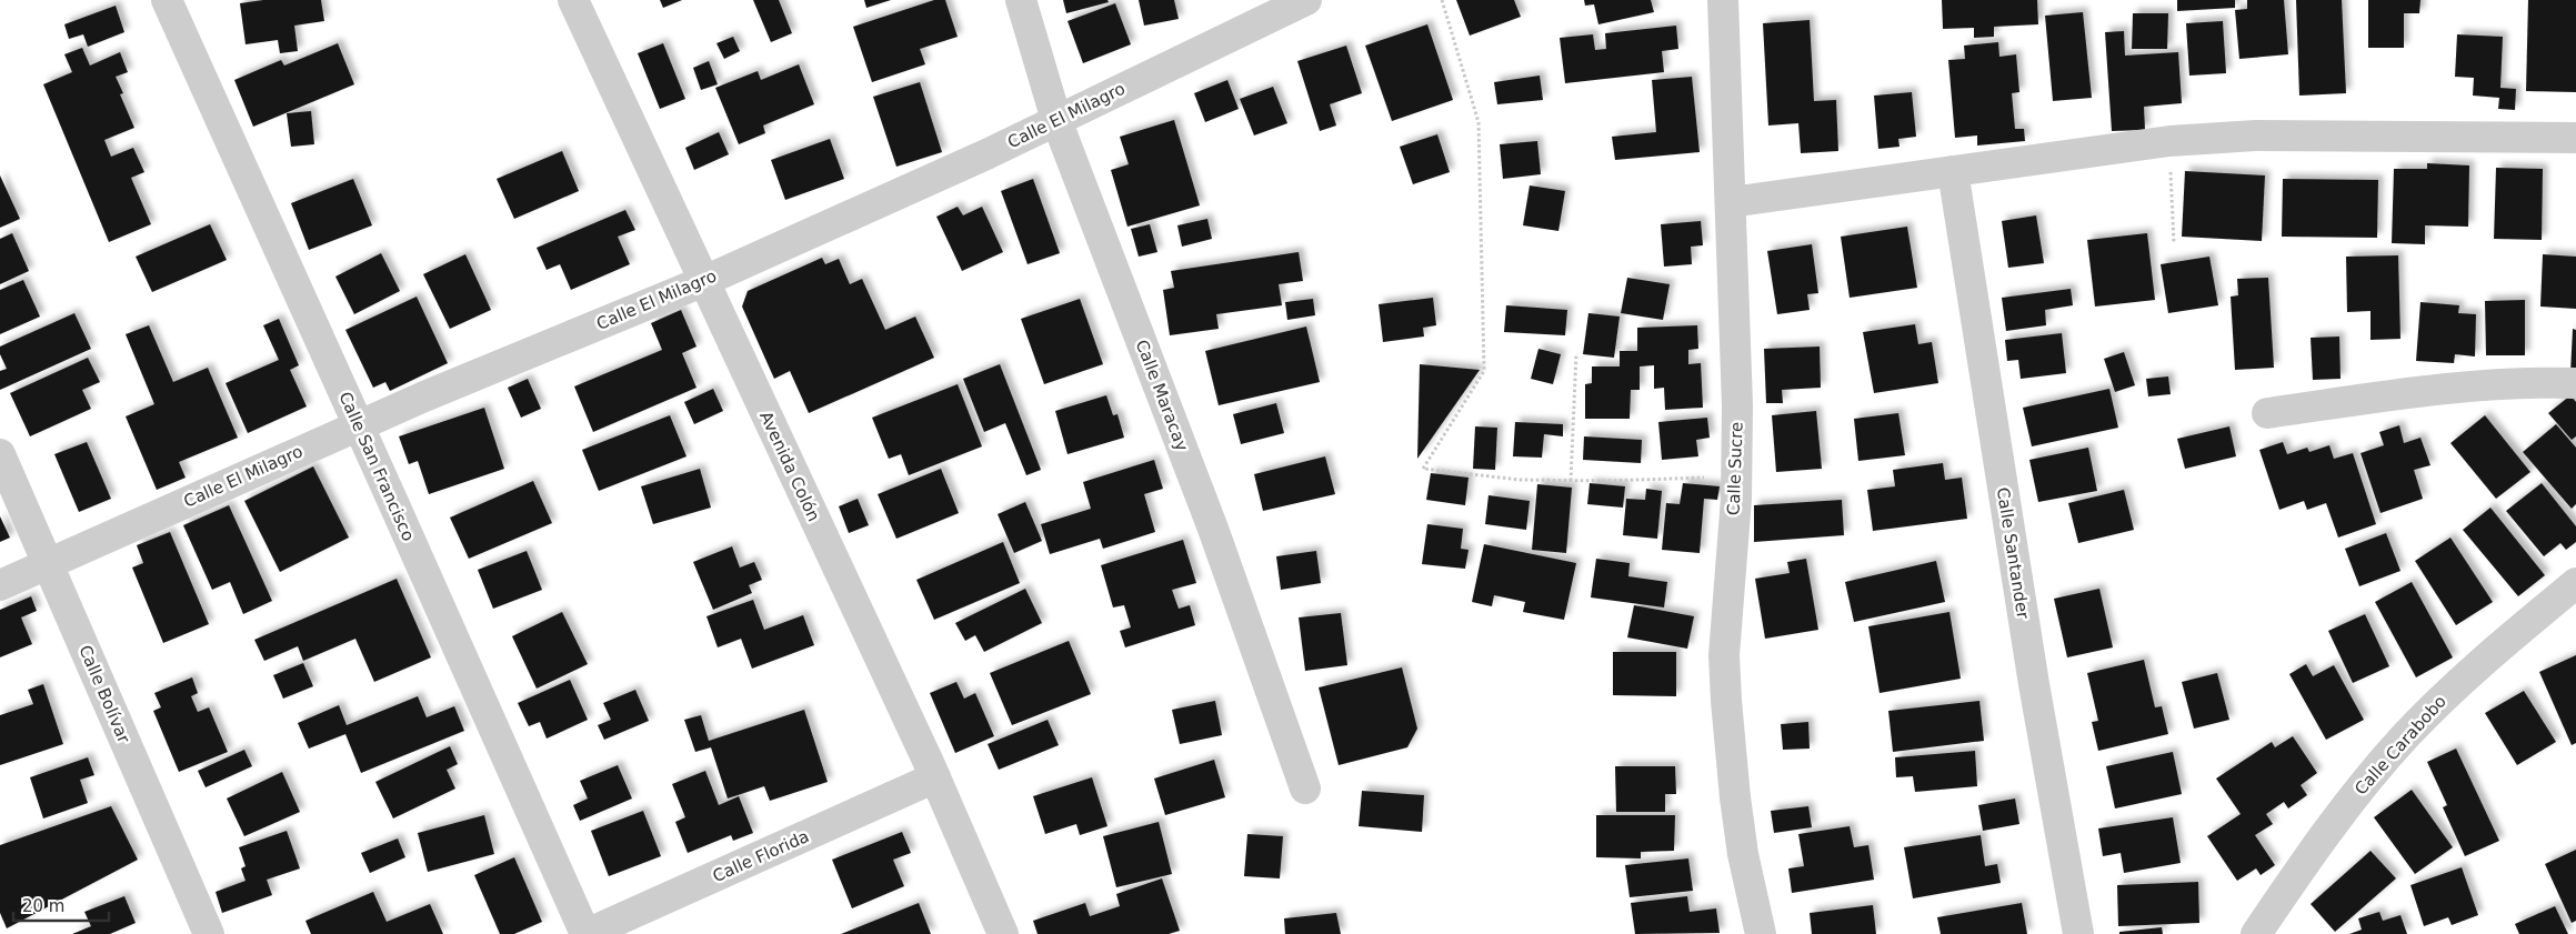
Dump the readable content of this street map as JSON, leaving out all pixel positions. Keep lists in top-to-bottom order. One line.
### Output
{"streets":{"street":["Calle El Milagro","Calle Maracay","Calle San Francisco","Avenida Colón","Calle Sucre","Calle Santander","Calle Bolívar","Calle Carabobo","Calle Florida"]},"crossings":[["Calle El Milagro","Calle Maracay"],["Calle El Milagro","Calle San Francisco"],["Calle El Milagro","Avenida Colón"],["Calle El Milagro","Calle Bolívar"],["Calle San Francisco","Calle Florida"],["Avenida Colón","Calle Florida"]],"scale_bar":"20 m"}
